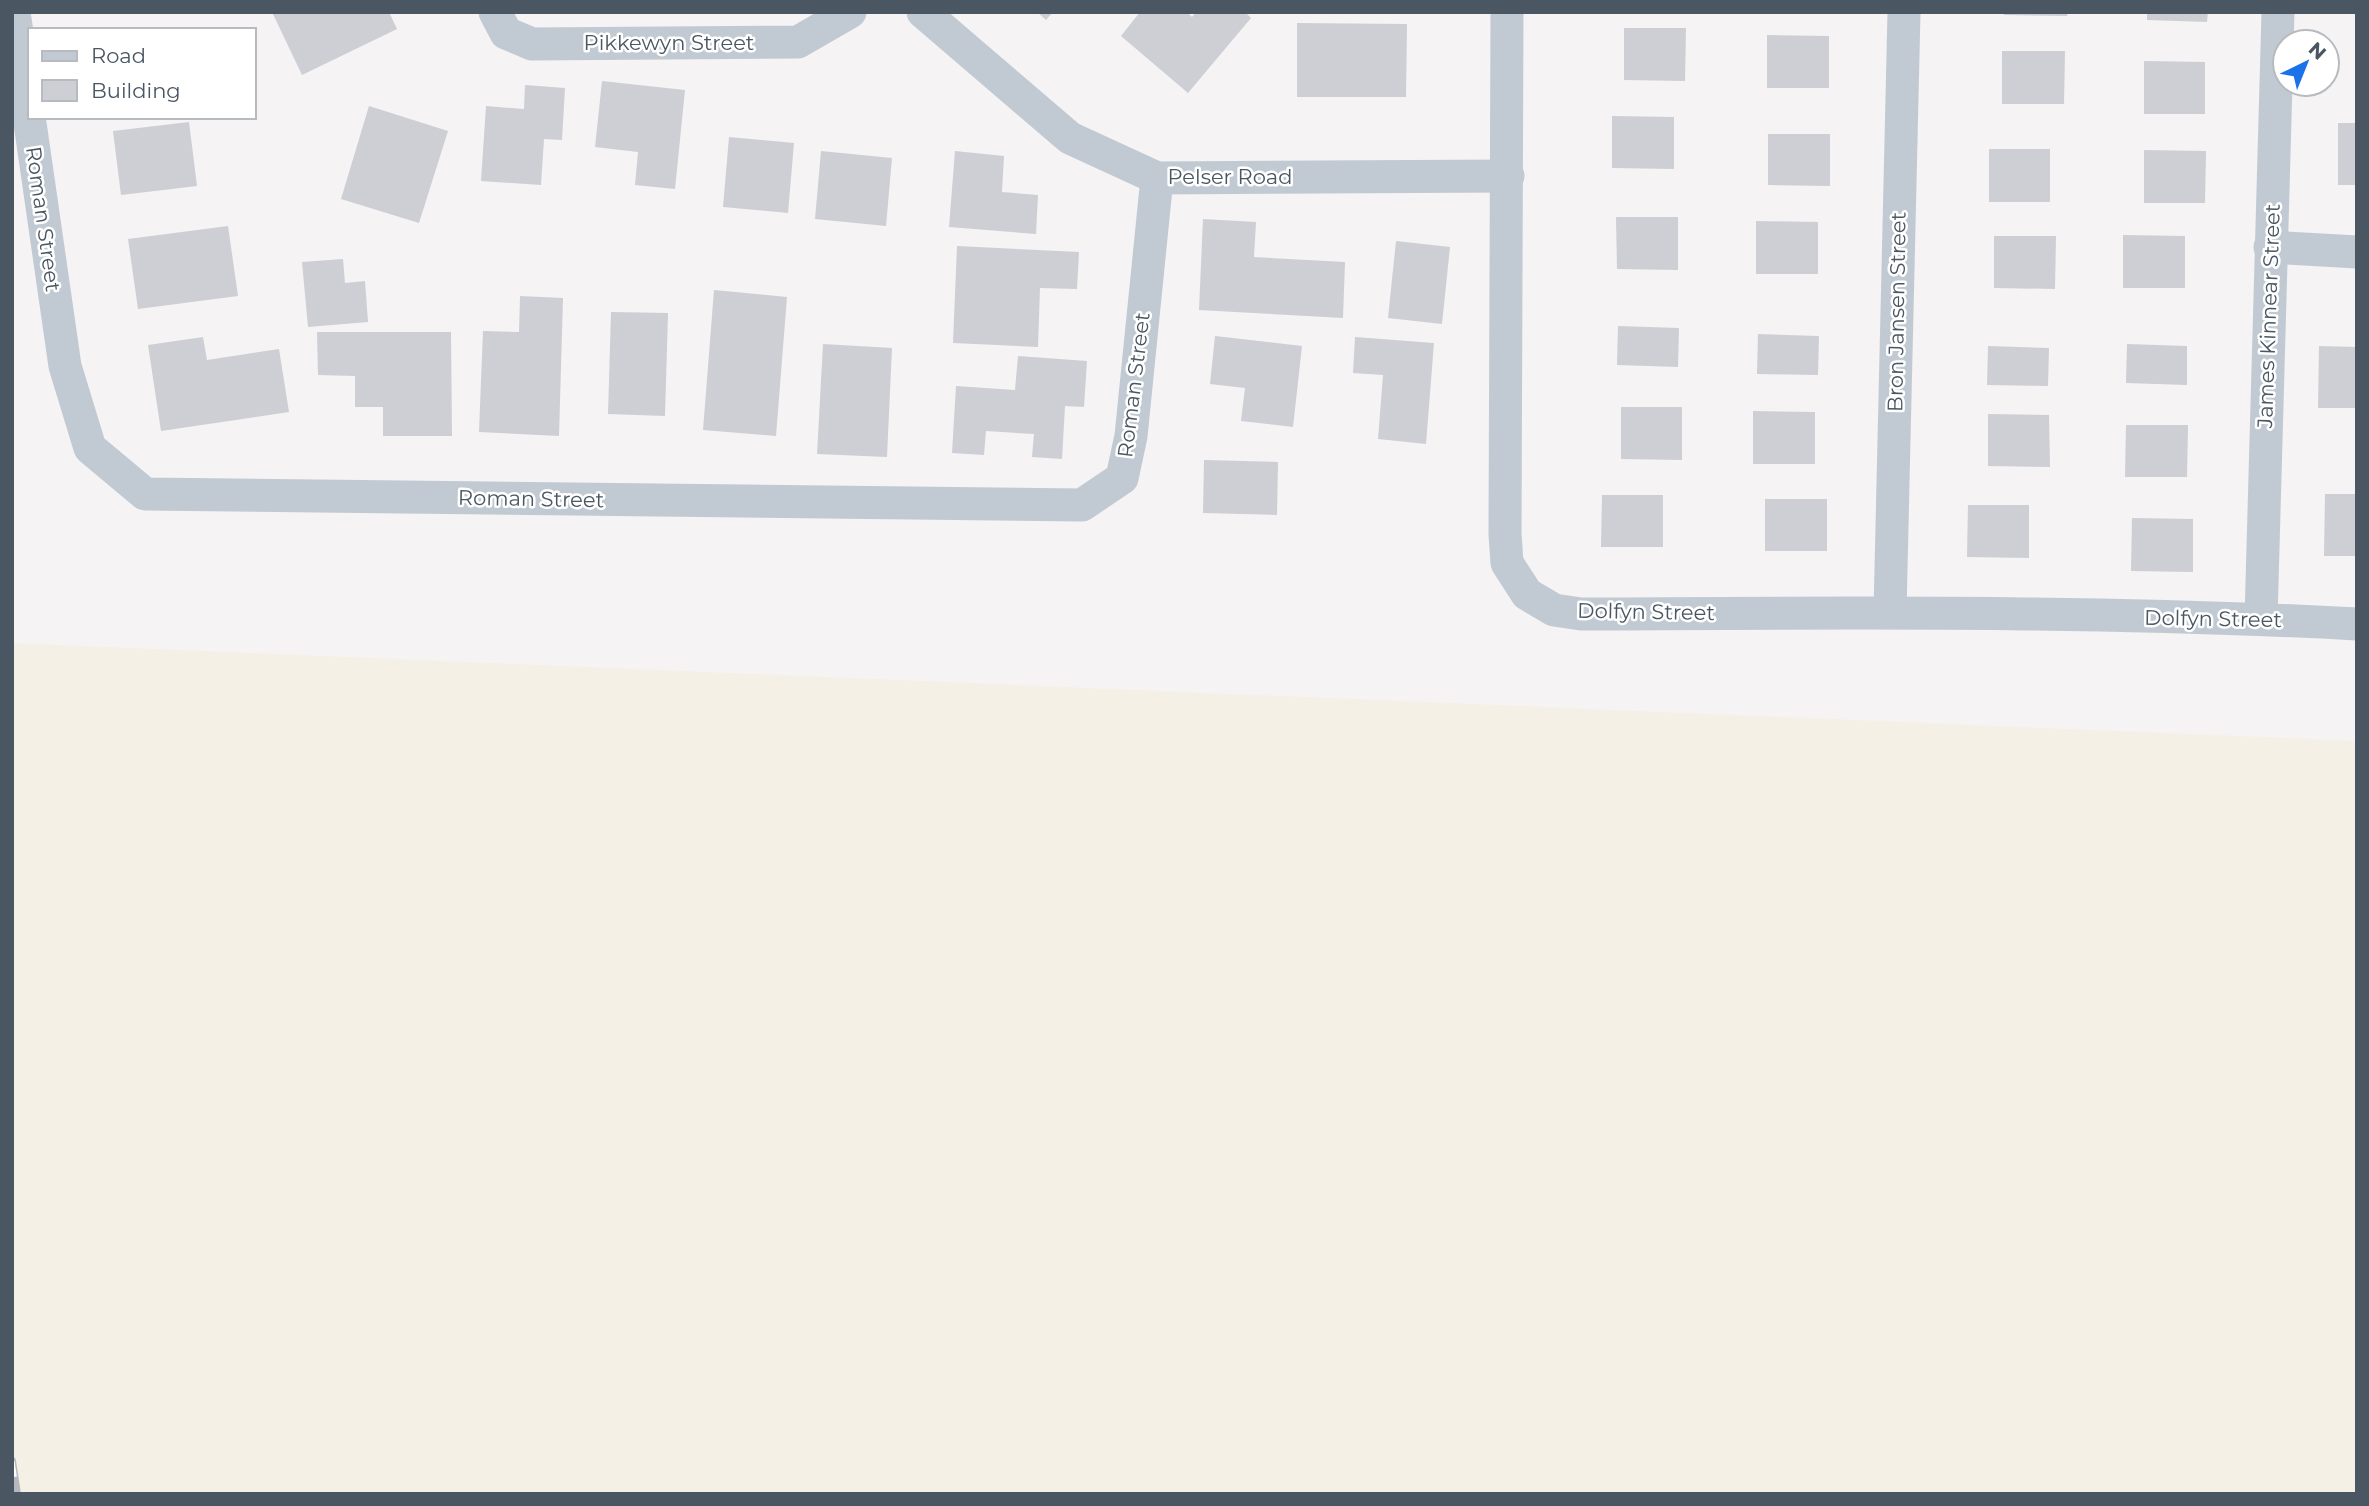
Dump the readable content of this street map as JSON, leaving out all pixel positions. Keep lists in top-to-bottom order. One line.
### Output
{"streets":{"street":["Pikkewyn Street","Pelser Road","Roman Street","Bron Jansen Street","James Kinnear Street","Dolfyn Street"]},"crossings":[["Pelser Road","Roman Street"],["Pelser Road","Dolfyn Street"],["Bron Jansen Street","Dolfyn Street"],["James Kinnear Street","Dolfyn Street"]],"legend":["Road","Building"],"north":"top right"}
